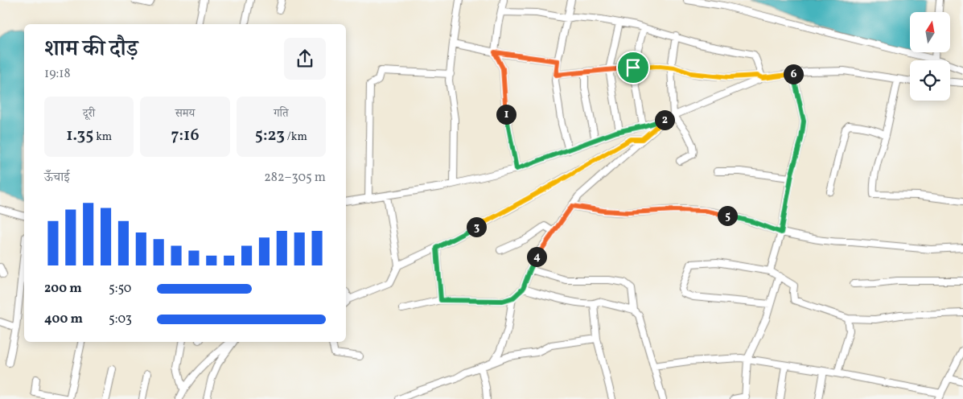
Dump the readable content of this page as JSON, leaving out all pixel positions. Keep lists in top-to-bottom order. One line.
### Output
{"north":"top","page":{"heading":["शाम की दौड़","19:18"],"pins":["6","1","2","5","3","4"],"stats":[["दूरी","1.35 km"],["समय","7:16"],["गति","5:23 /km"]],"chart":["ऊँचाई","282–305 m"],"list":[{"name":"200 m","note":"5:50"},{"name":"400 m","note":"5:03"}]}}
